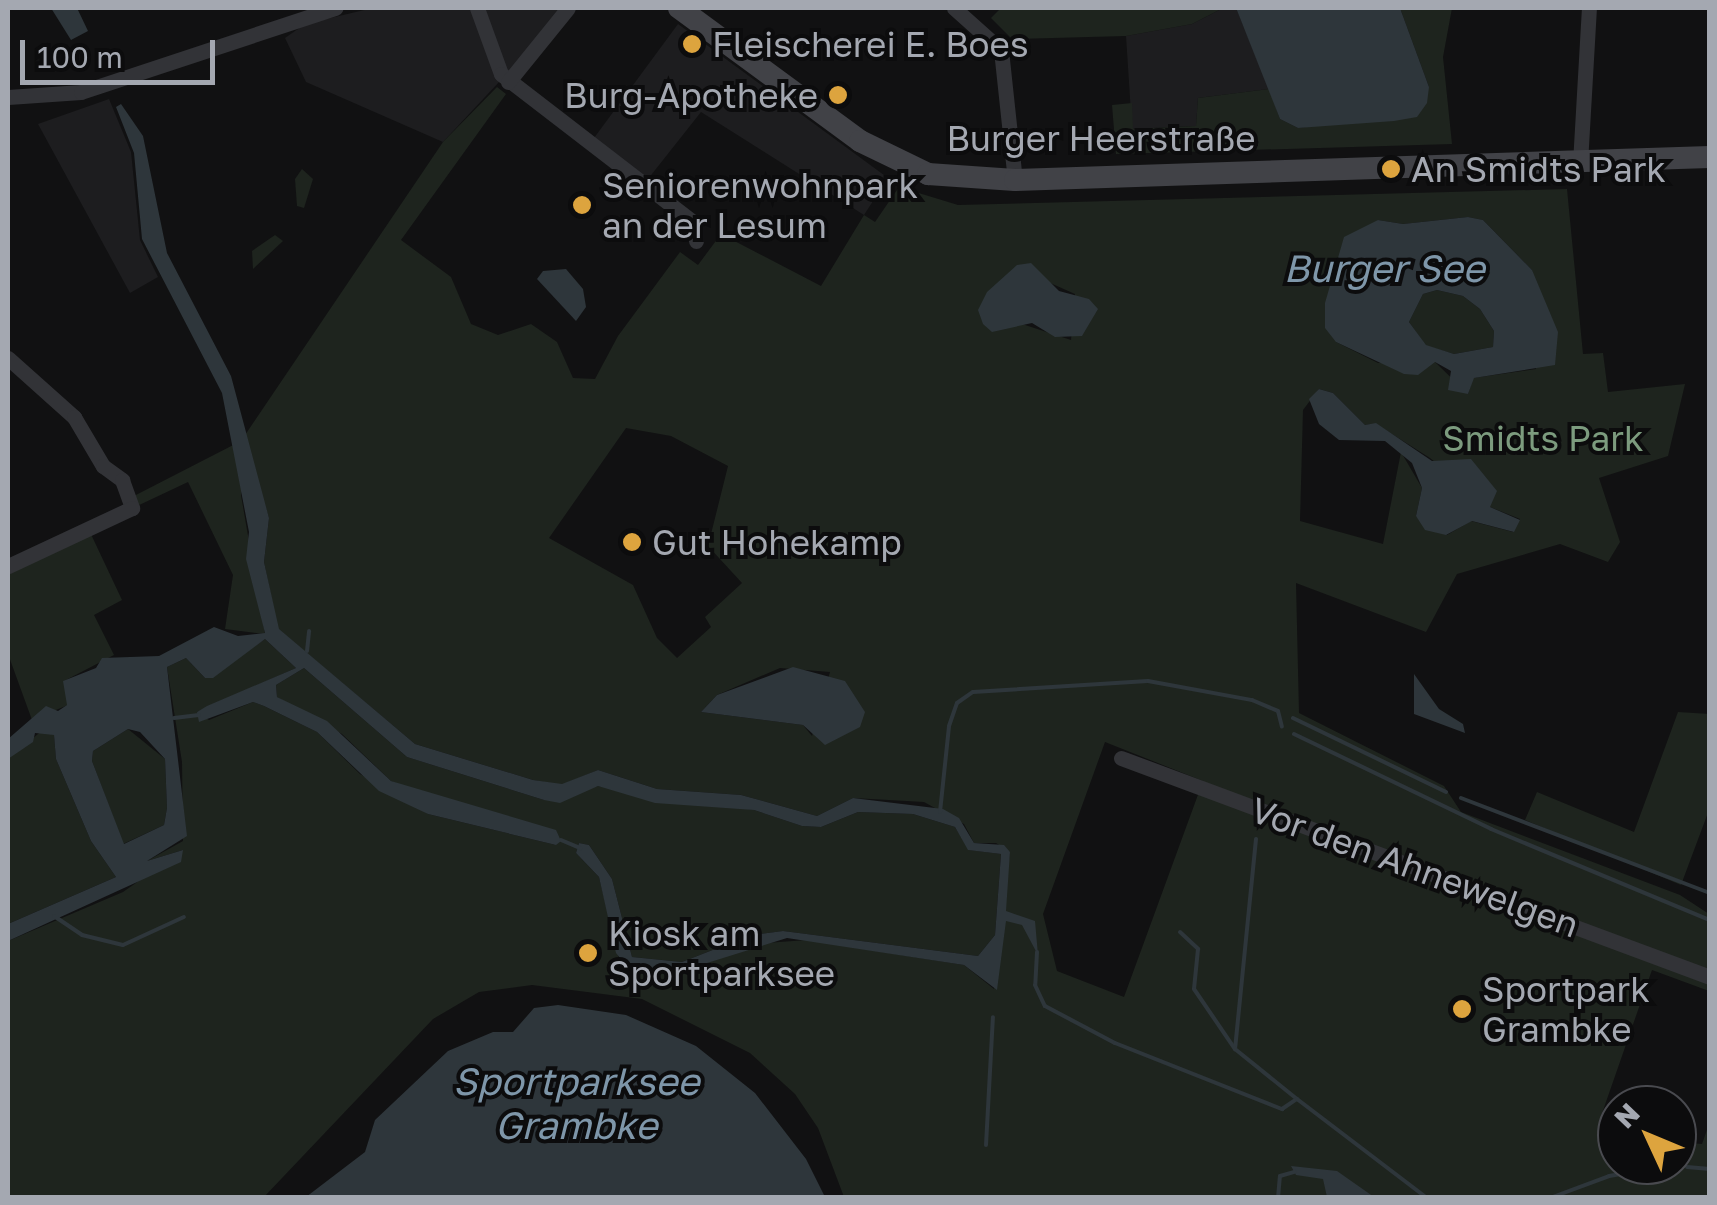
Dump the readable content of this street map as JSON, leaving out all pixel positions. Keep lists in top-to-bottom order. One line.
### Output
{"streets":{"main road":["Burger Heerstraße"],"street":["Vor den Ahnewelgen"]},"water":["Burger See","Sportparksee Grambke"],"parks":["Smidts Park"],"places":["Fleischerei E. Boes","Burg-Apotheke","An Smidts Park","Seniorenwohnpark an der Lesum","Gut Hohekamp","Kiosk am Sportparksee","Sportpark Grambke"],"scale_bar":"100 m","north":"top left"}
